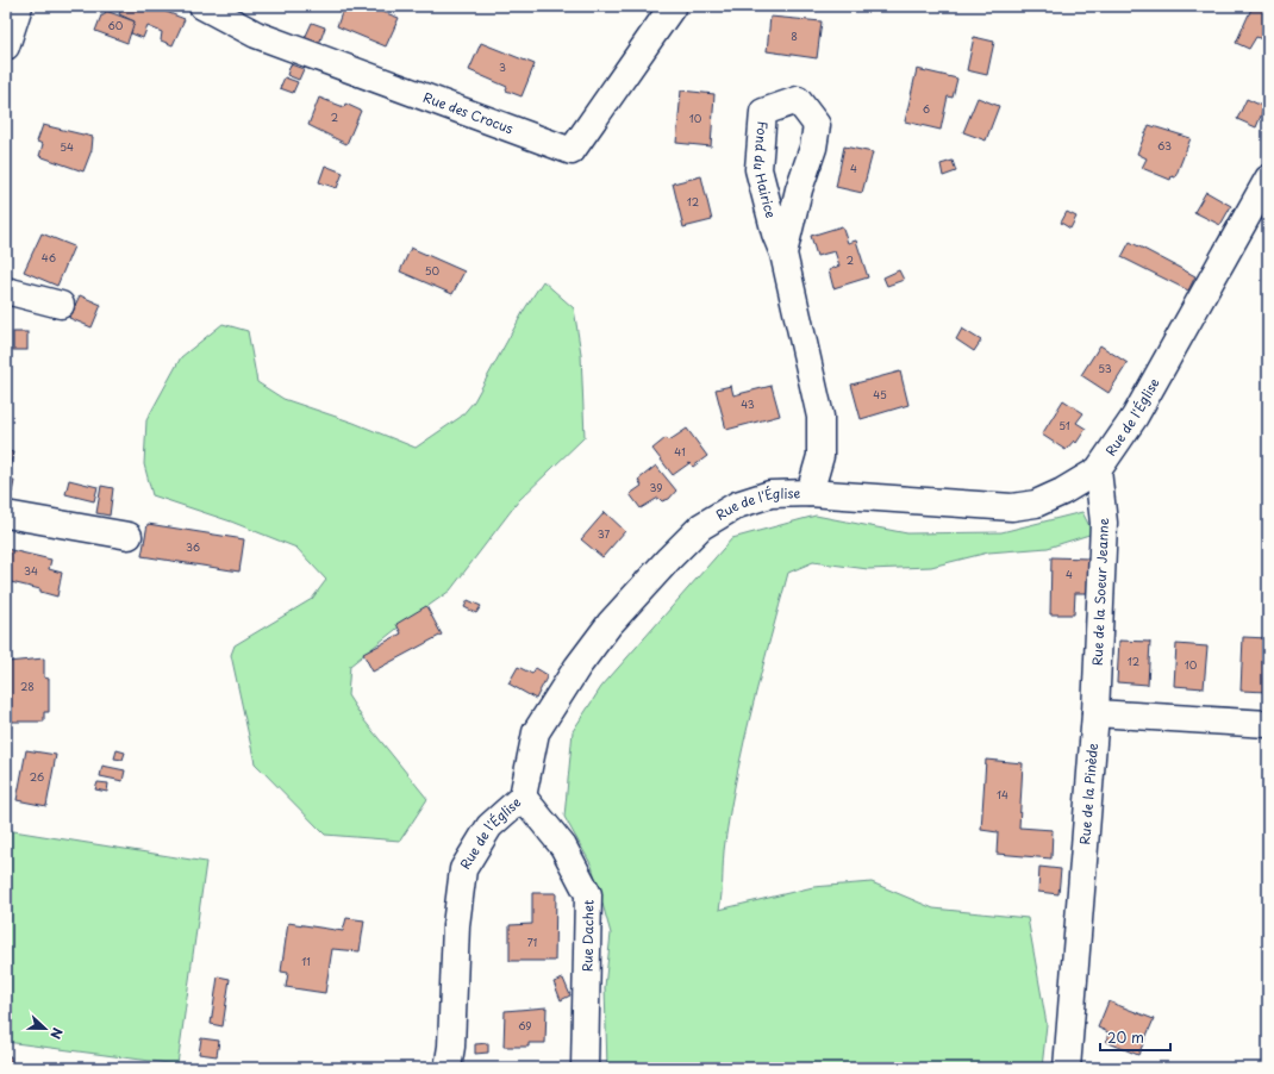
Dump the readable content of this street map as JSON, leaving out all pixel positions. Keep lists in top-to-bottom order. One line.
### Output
{"streets":{"street":["Rue des Crocus","Fond du Hairice","Rue de l'Église","Rue de la Soeur Jeanne","Rue de la Pinède","Rue Dachet"]},"crossings":[["Fond du Hairice","Rue de l'Église"],["Rue de l'Église","Rue de la Soeur Jeanne"],["Rue de l'Église","Rue Dachet"],["Rue de la Soeur Jeanne","Rue de la Pinède"]],"house_numbers":["60","8","3","6","2","10","63","54","4","12","46","2","50","53","45","43","51","41","39","37","36","34","4","12","10","28","26","14","71","11","69"],"scale_bar":"20 m","north":"right"}
